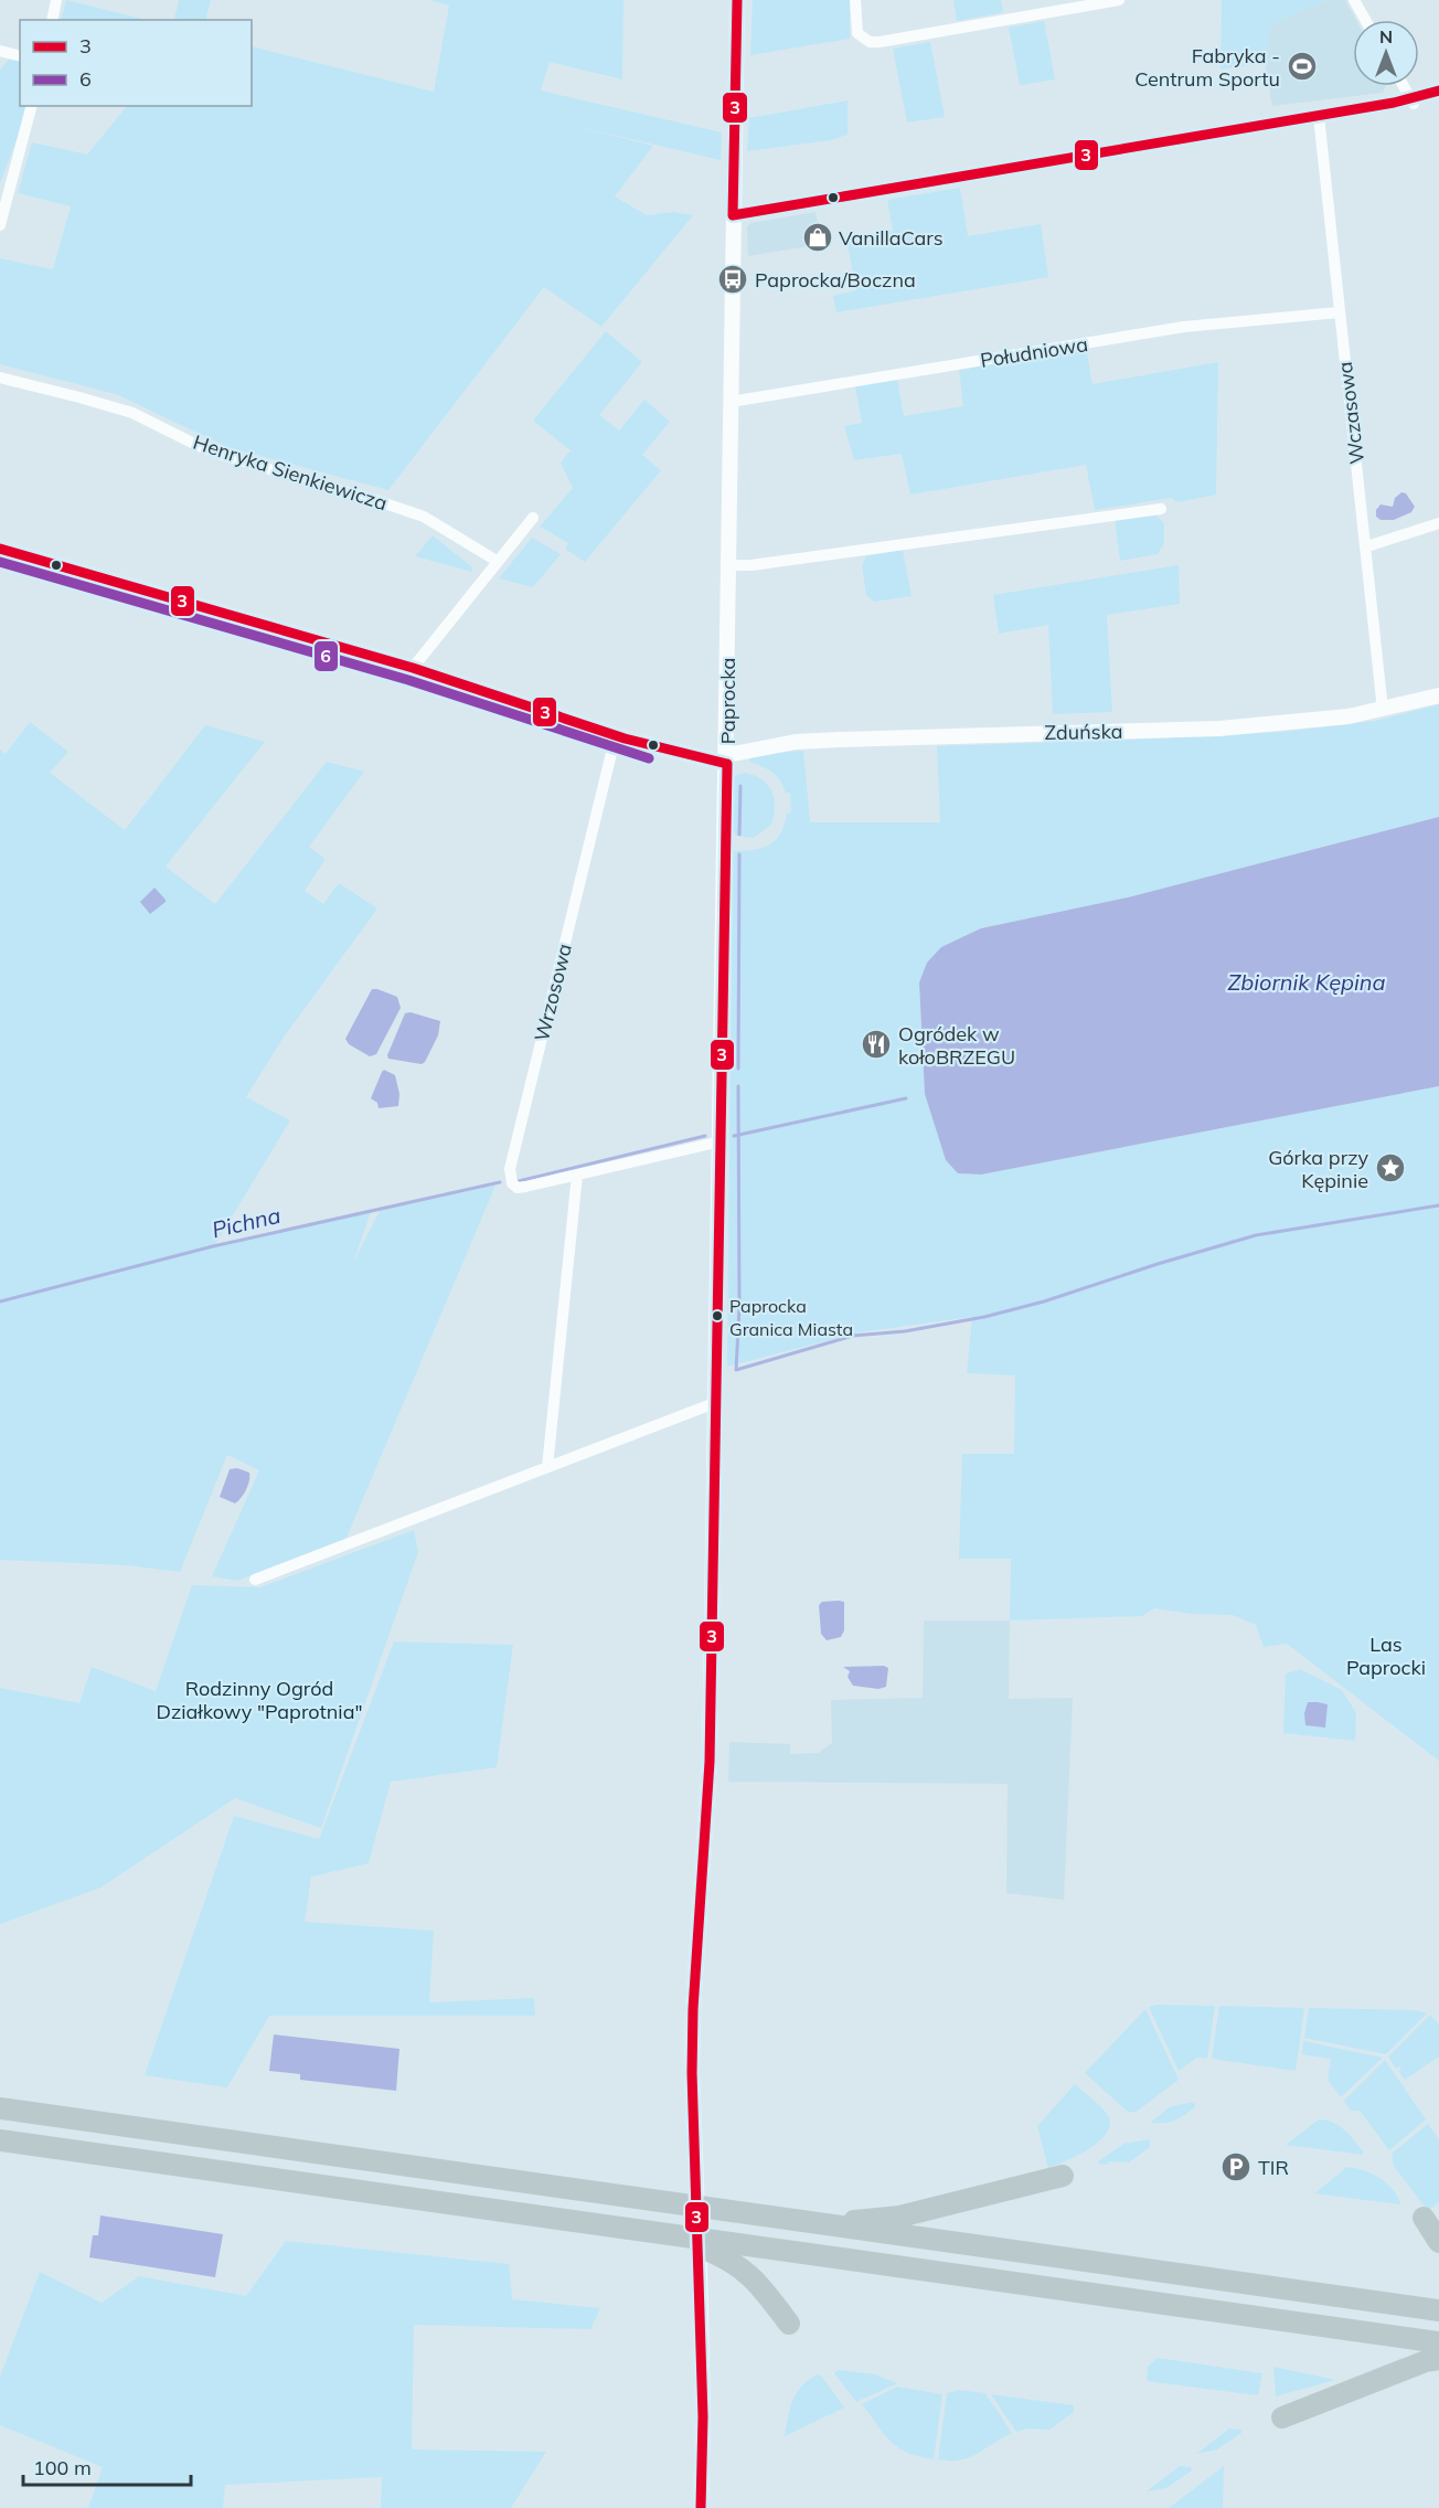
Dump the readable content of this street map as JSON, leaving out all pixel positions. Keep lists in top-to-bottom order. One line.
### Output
{"streets":{"street":["Południowa","Wczasowa","Henryka Sienkiewicza","Paprocka","Zduńska","Wrzosowa"]},"crossings":[["Południowa","Wczasowa"],["Południowa","Paprocka"],["Wczasowa","Zduńska"],["Paprocka","Zduńska"],["Paprocka","Wrzosowa"],["Zduńska","Wrzosowa"]],"water":["Zbiornik Kępina","Pichna"],"parks":["Las Paprocki","Rodzinny Ogród Działkowy \"Paprotnia\""],"places":{"sports":["Fabryka - Centrum Sportu"],"shop":["VanillaCars"],"bus stop":["Paprocka/Boczna"],"restaurant":["Ogródek w kołoBRZEGU"],"place":["Górka przy Kępinie"],"other":["Paprocka Granica Miasta"],"parking":["TIR"]},"lines":["transit line 3","transit line 6"],"legend":["3","6"],"scale_bar":"100 m","north":"top"}
